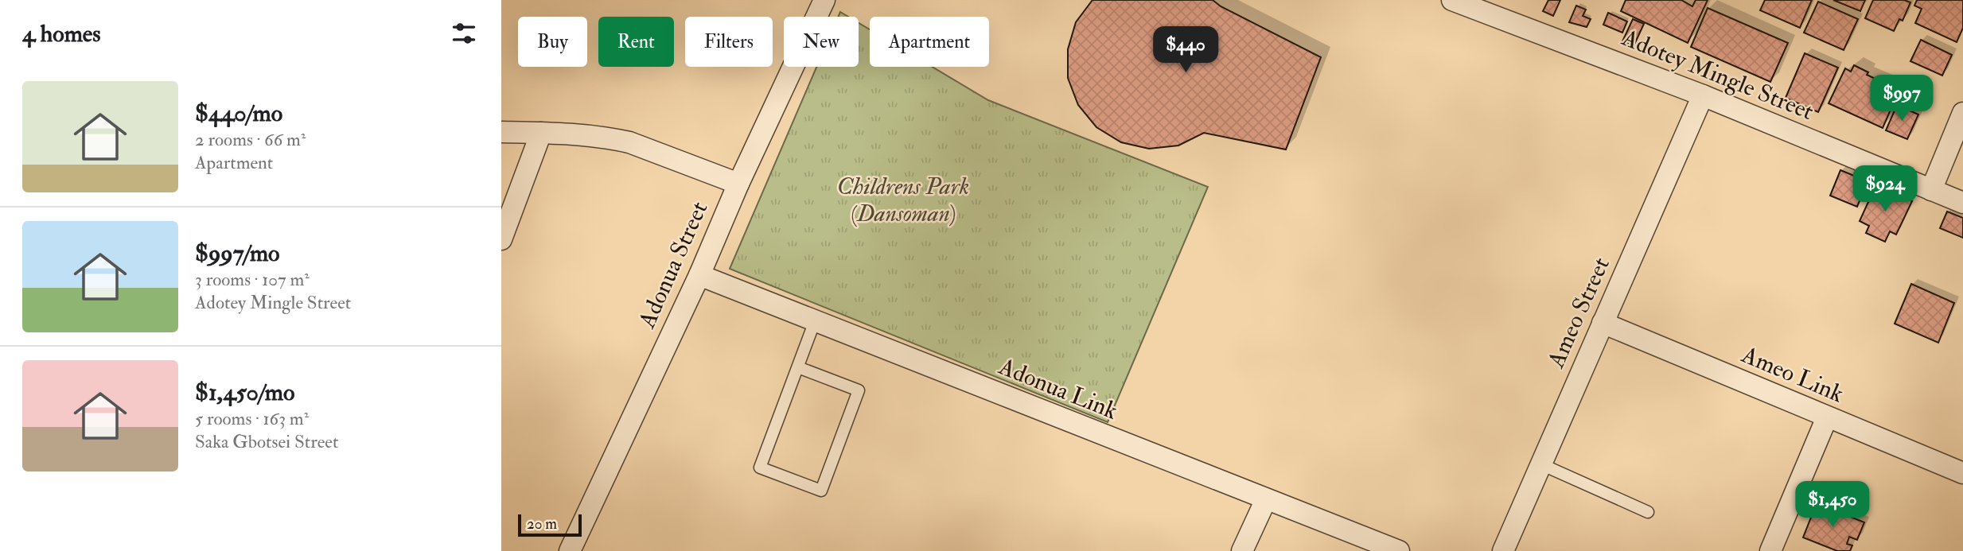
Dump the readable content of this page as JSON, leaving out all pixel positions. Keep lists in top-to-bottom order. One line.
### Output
{"streets":{"street":["Adotey Mingle Street","Adonua Street","Ameo Street","Ameo Link","Adonua Link"]},"crossings":[["Adotey Mingle Street","Ameo Street"],["Adonua Street","Adonua Link"],["Ameo Street","Ameo Link"]],"parks":["Childrens Park (Dansoman)"],"scale_bar":"20 m","page":{"heading":"4 homes","chip":["Buy","Rent","Filters","New","Apartment"],"price":["$440","$997","$924","$1,450"],"list":[{"name":"$440/mo","note":"2 rooms · 66 m² · Apartment"},{"name":"$997/mo","note":"3 rooms · 107 m² · Adotey Mingle Street"},{"name":"$1,450/mo","note":"5 rooms · 163 m² · Saka Gbotsei Street"}],"scale":"20 m"}}
